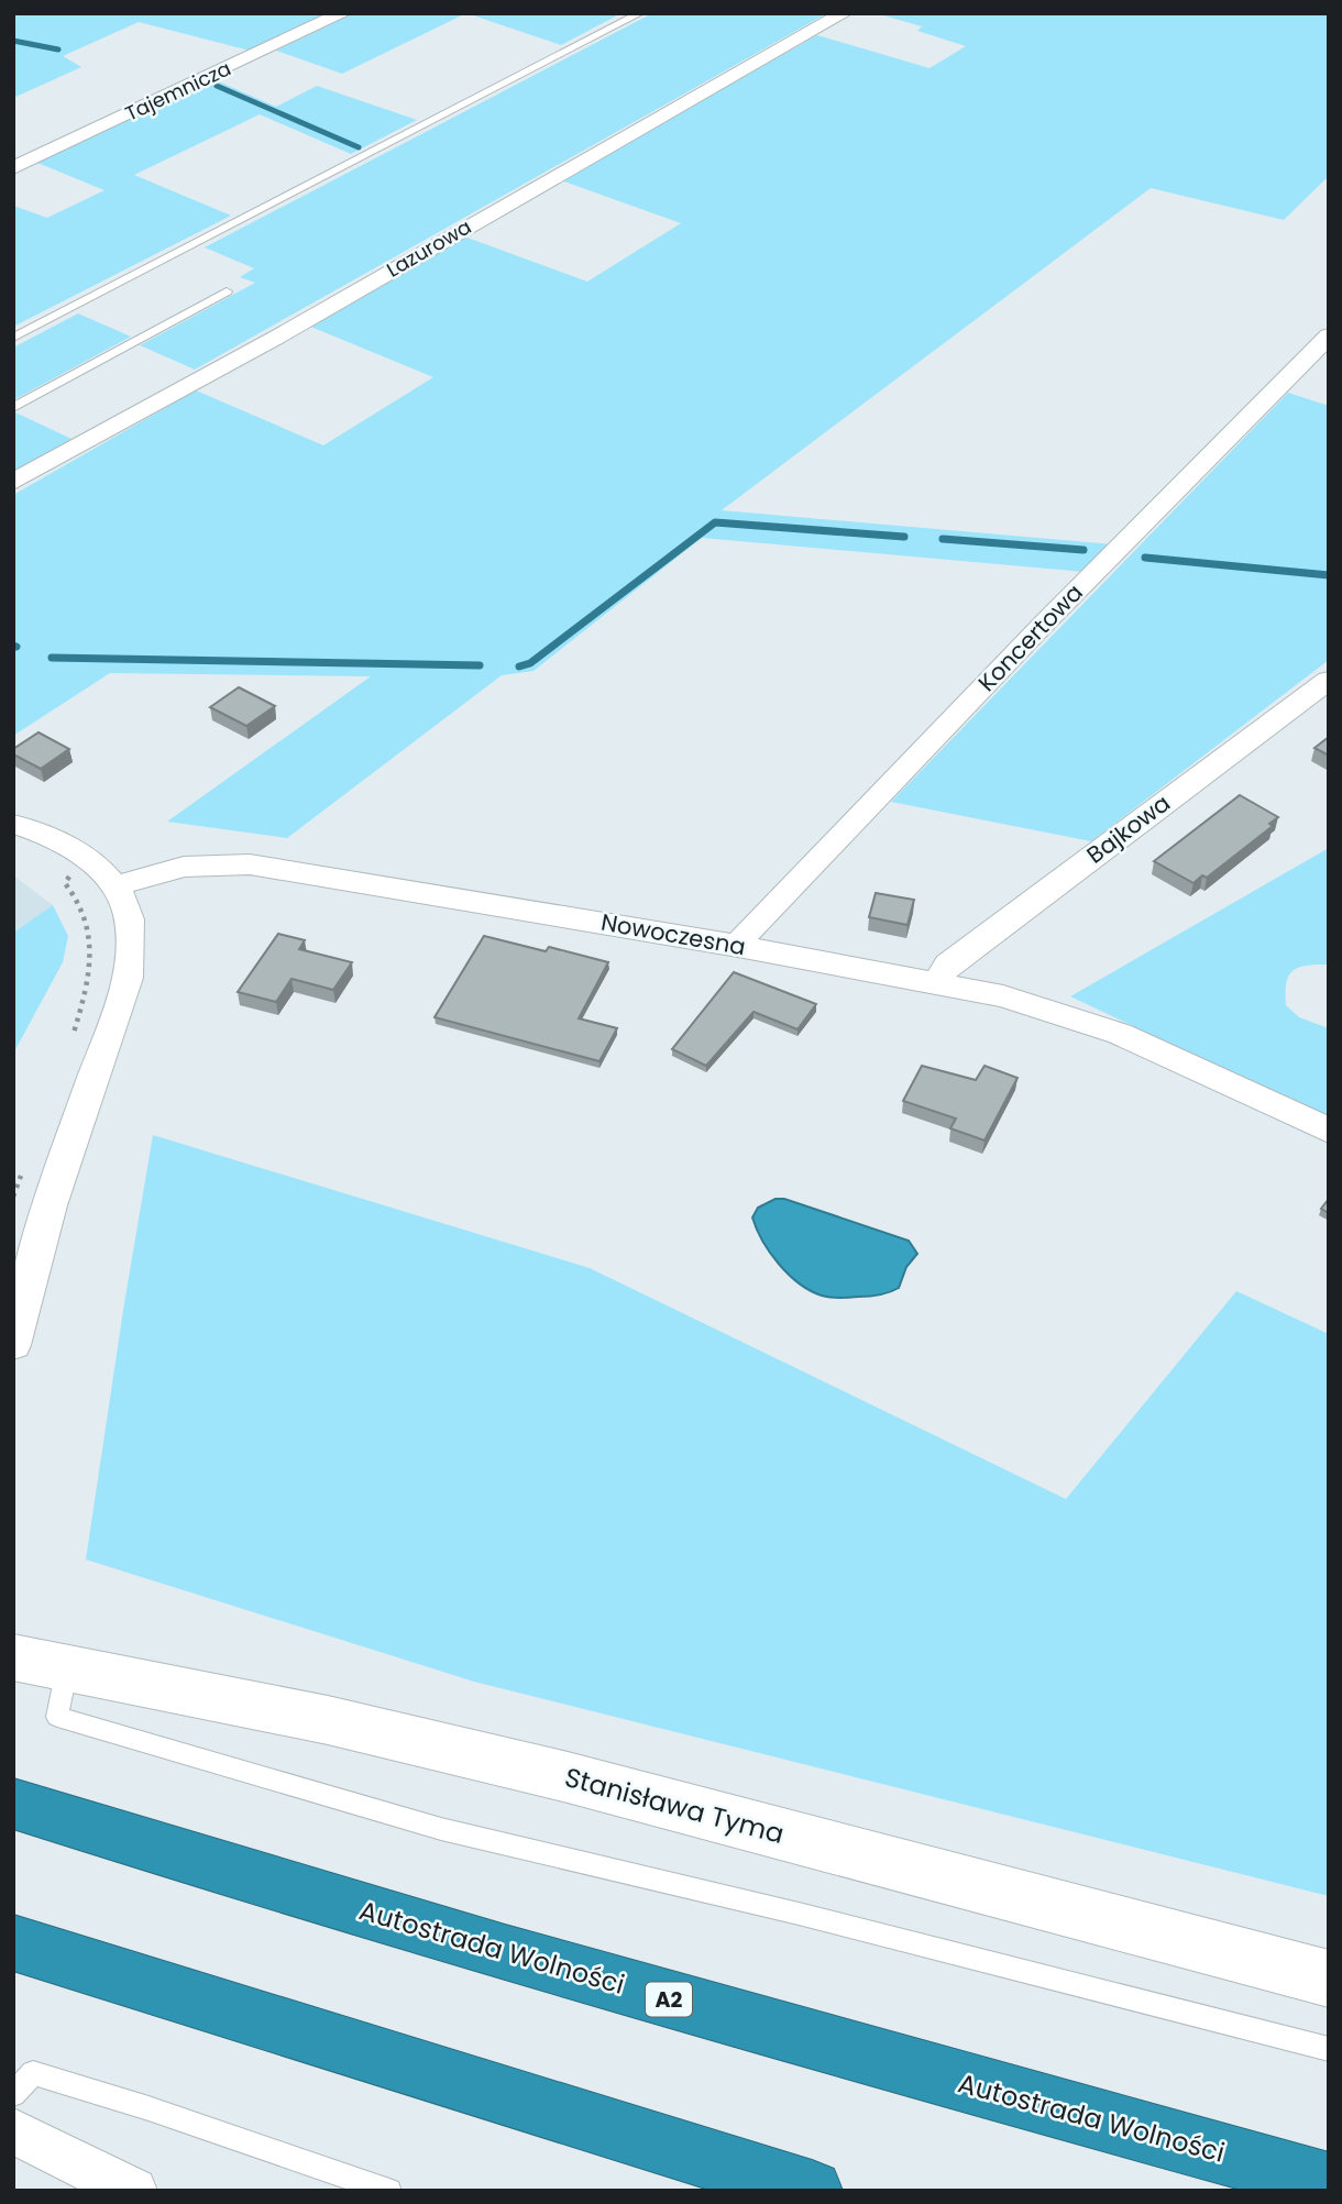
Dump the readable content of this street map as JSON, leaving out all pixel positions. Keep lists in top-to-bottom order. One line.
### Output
{"streets":{"highway":["Autostrada Wolności","A2"],"street":["Tajemnicza","Lazurowa","Koncertowa","Bajkowa","Nowoczesna","Stanisława Tyma"]},"crossings":[["Koncertowa","Nowoczesna"],["Bajkowa","Nowoczesna"]]}
